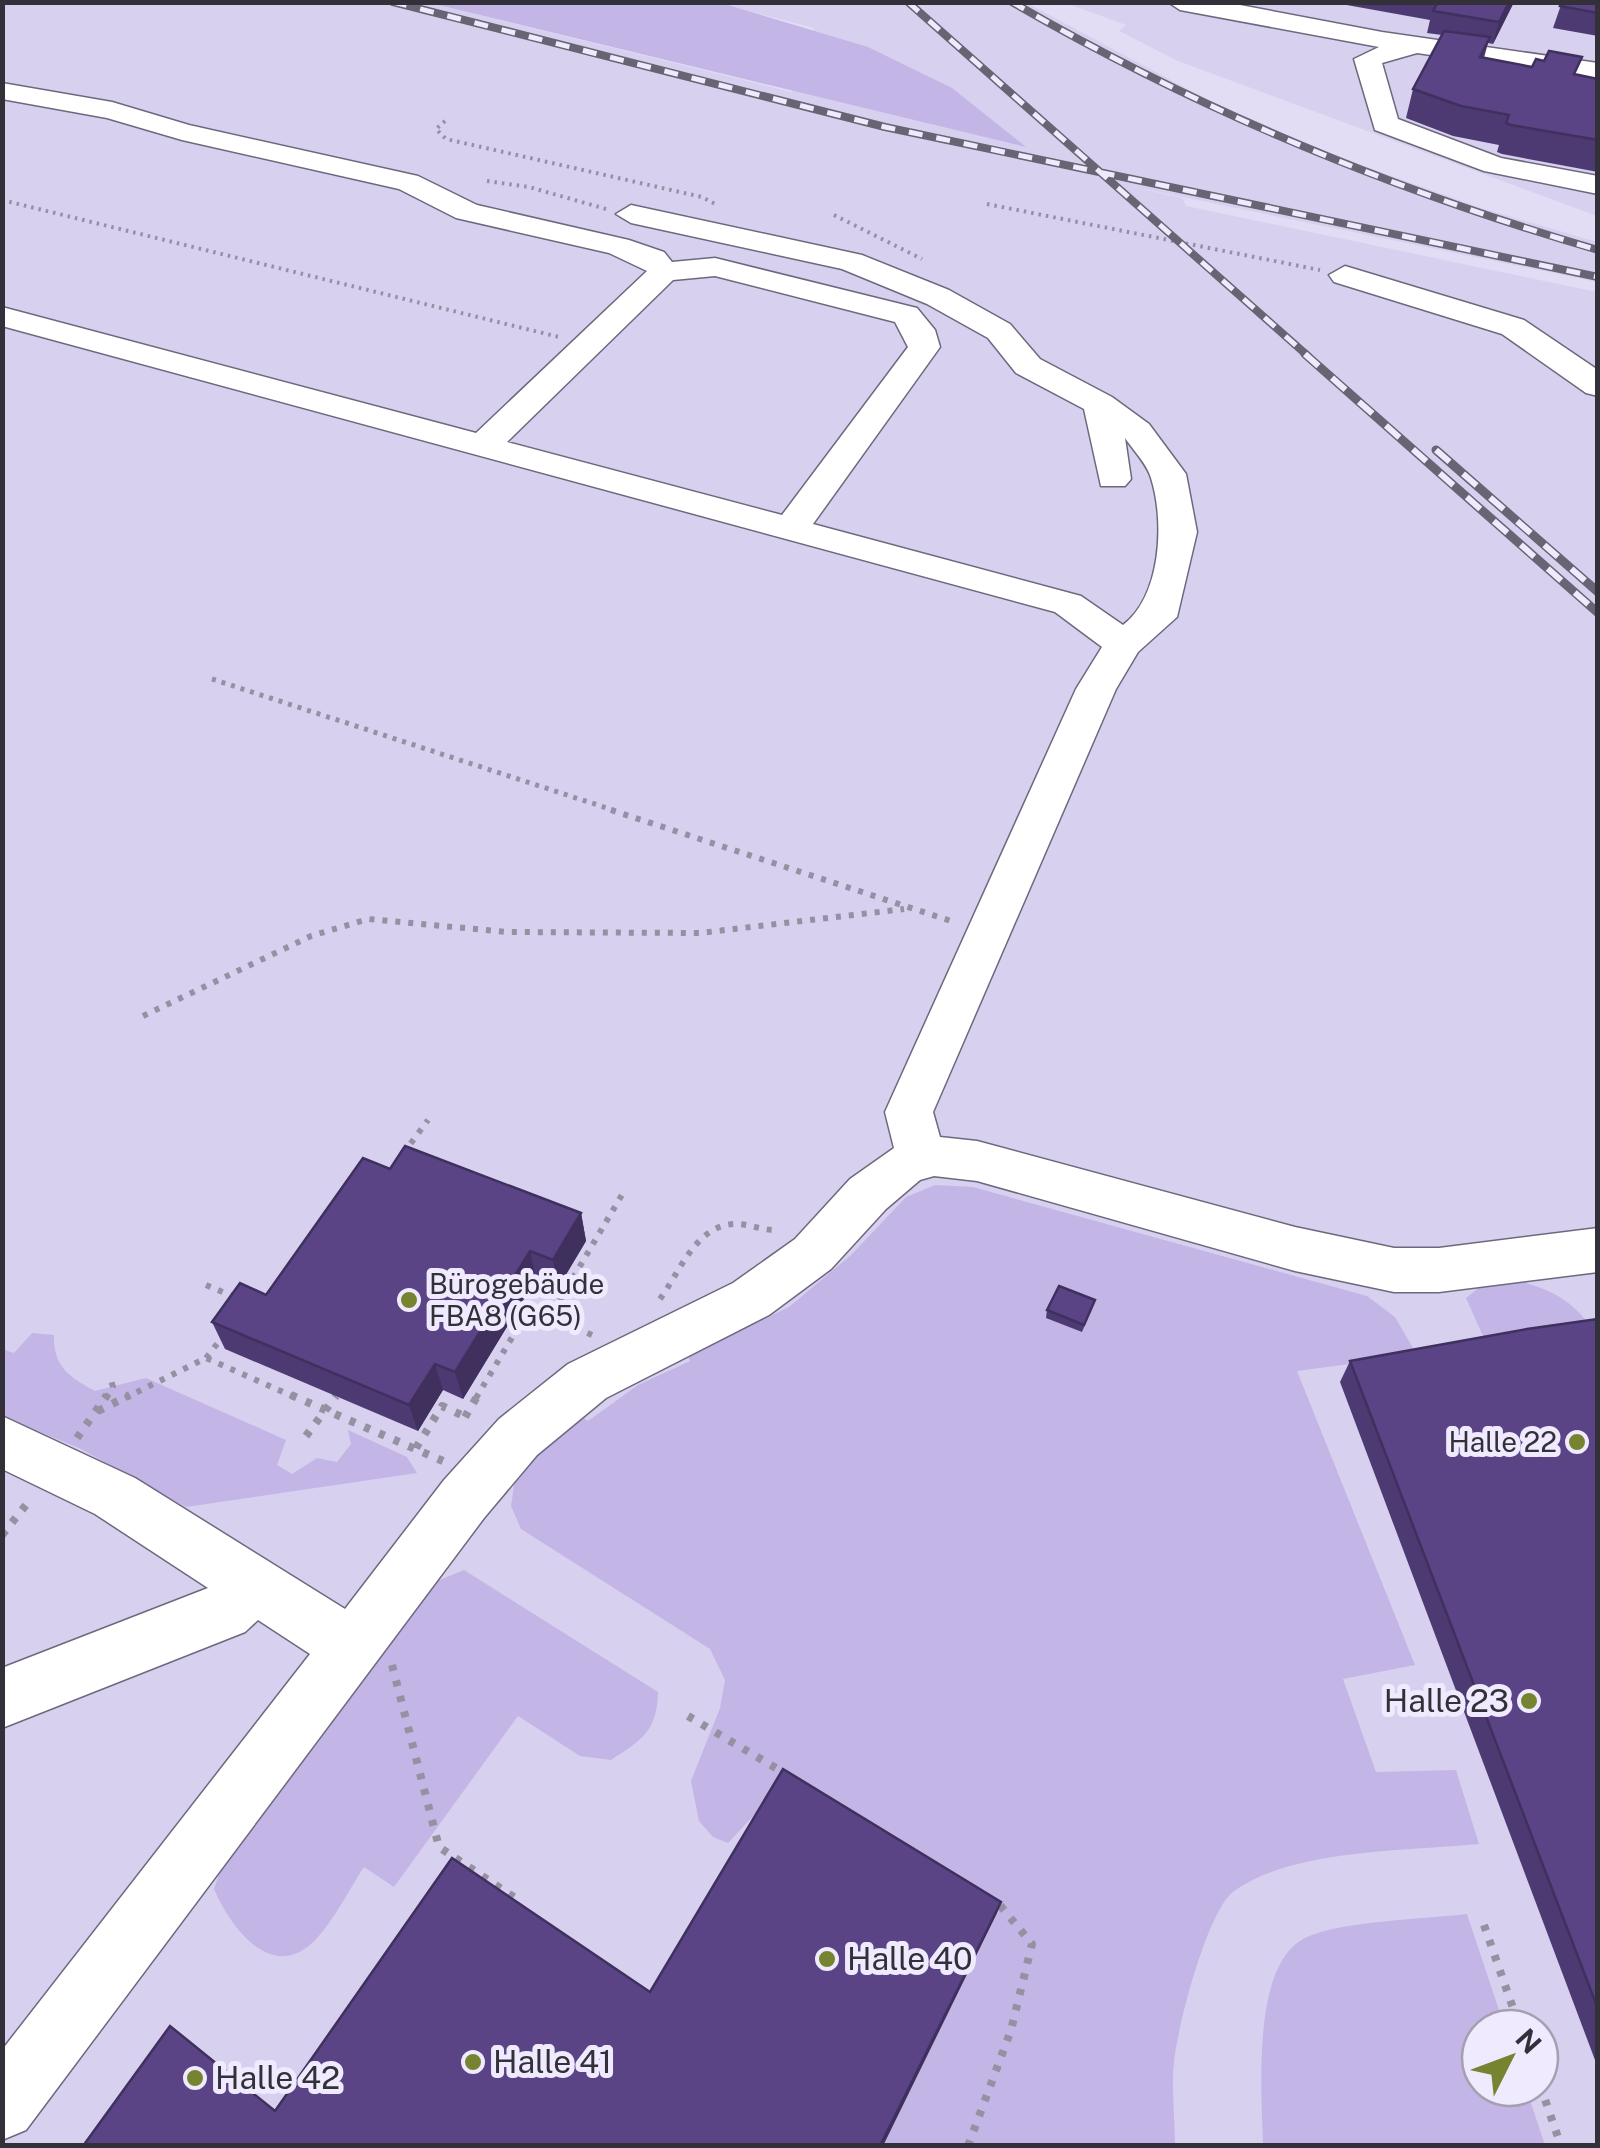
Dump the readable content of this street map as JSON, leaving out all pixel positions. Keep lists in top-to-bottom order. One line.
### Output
{"places":["Bürogebäude FBA8 (G65)","Halle 22","Halle 23","Halle 40","Halle 41","Halle 42"],"north":"top right"}
